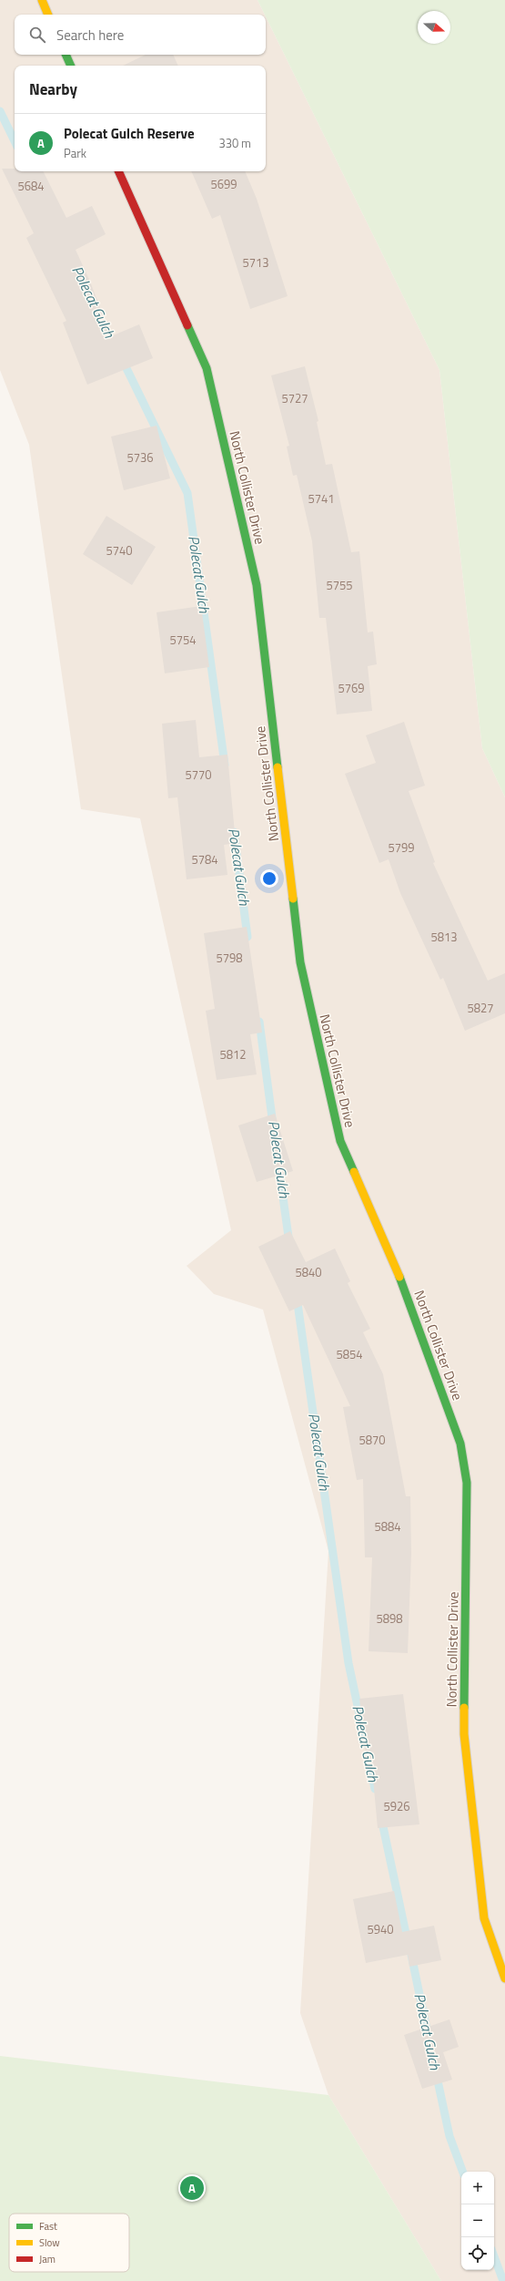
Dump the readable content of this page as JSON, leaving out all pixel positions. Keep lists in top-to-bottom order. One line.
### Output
{"streets":{"street":["North Collister Drive"]},"water":["Polecat Gulch"],"house_numbers":["5699","5684","5713","5727","5736","5741","5740","5755","5754","5769","5770","5799","5784","5813","5798","5827","5812","5840","5854","5870","5884","5898","5926","5940"],"legend":["Fast","Slow","Jam"],"north":"right","page":{"search":"Search here","heading":"Nearby","list":[{"mark":"A","name":"Polecat Gulch Reserve","note":"Park","value":"330 m"}],"map_buttons":["+","−"],"pins":"A"}}
